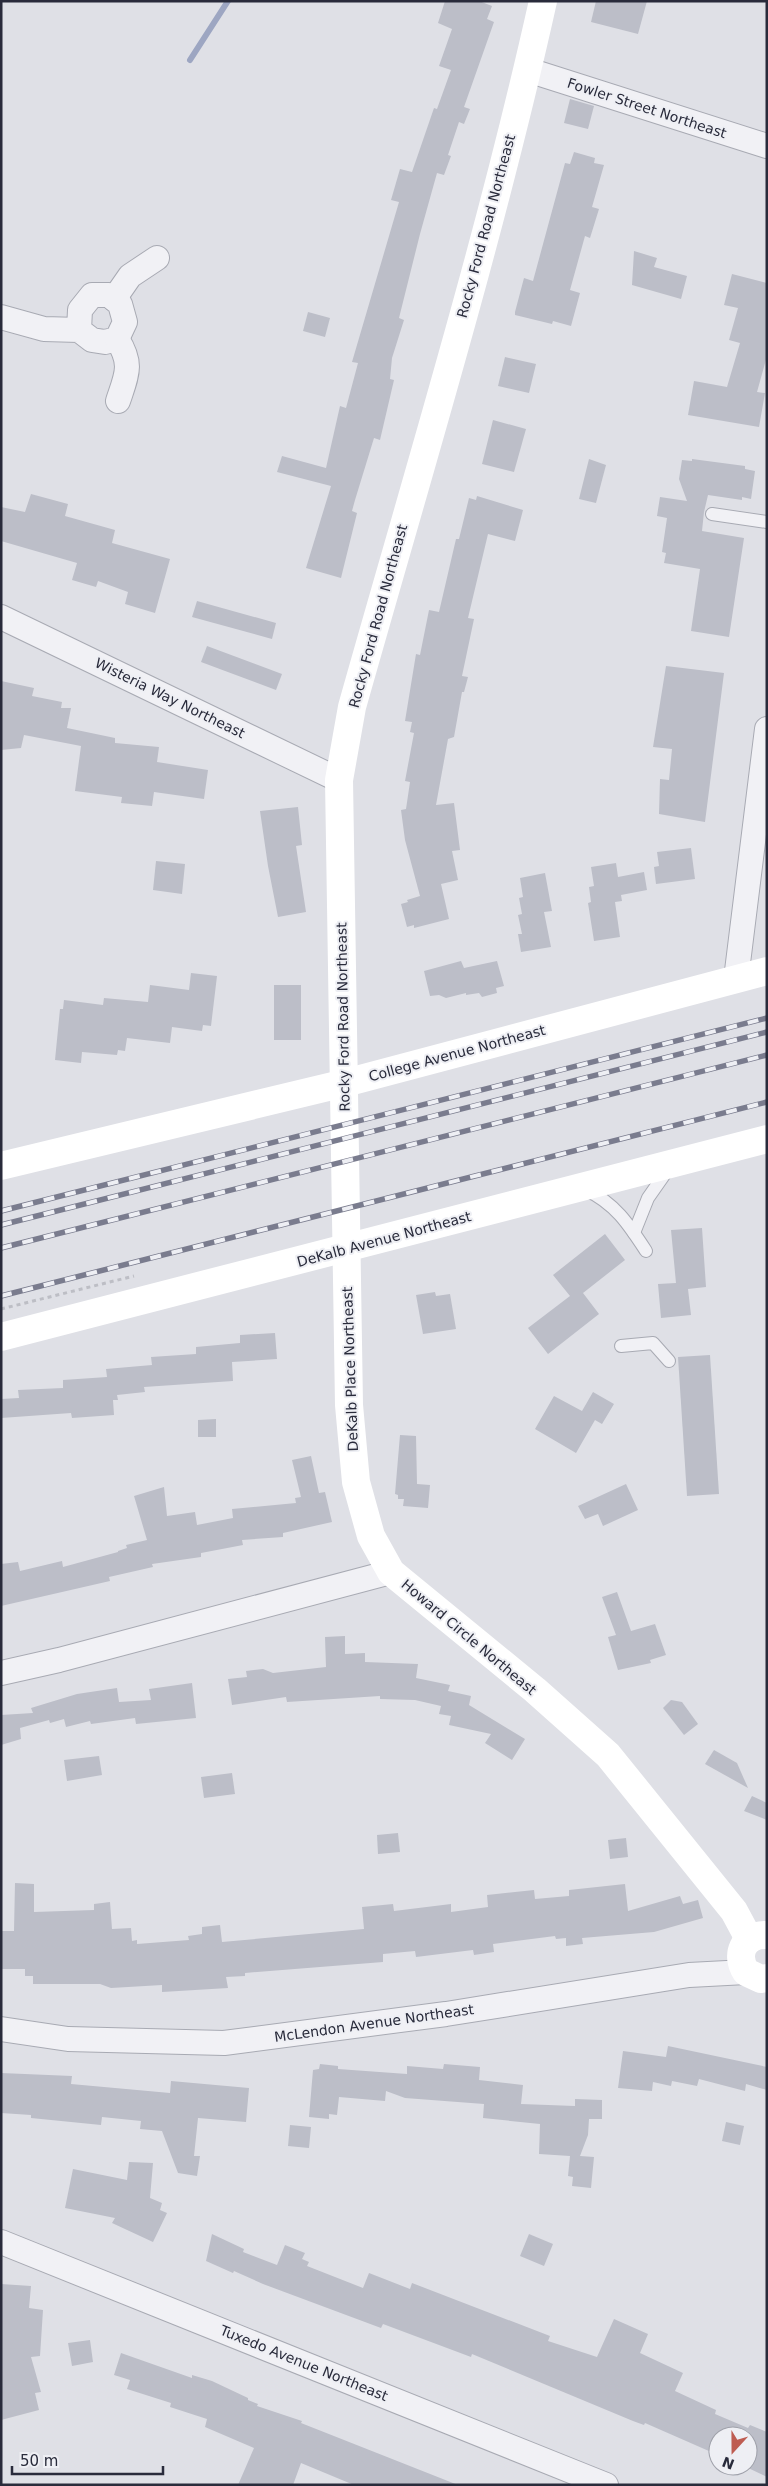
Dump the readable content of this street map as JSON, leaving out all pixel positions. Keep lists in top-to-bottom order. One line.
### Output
{"streets":{"street":["Fowler Street Northeast","Rocky Ford Road Northeast","Wisteria Way Northeast","College Avenue Northeast","DeKalb Avenue Northeast","DeKalb Place Northeast","Howard Circle Northeast","McLendon Avenue Northeast","Tuxedo Avenue Northeast"]},"crossings":[["Fowler Street Northeast","Rocky Ford Road Northeast"],["Rocky Ford Road Northeast","Wisteria Way Northeast"],["Rocky Ford Road Northeast","College Avenue Northeast"],["Rocky Ford Road Northeast","DeKalb Avenue Northeast"],["Rocky Ford Road Northeast","DeKalb Place Northeast"],["DeKalb Avenue Northeast","DeKalb Place Northeast"],["DeKalb Place Northeast","Howard Circle Northeast"],["Howard Circle Northeast","McLendon Avenue Northeast"]],"scale_bar":"50 m","north":"bottom"}
